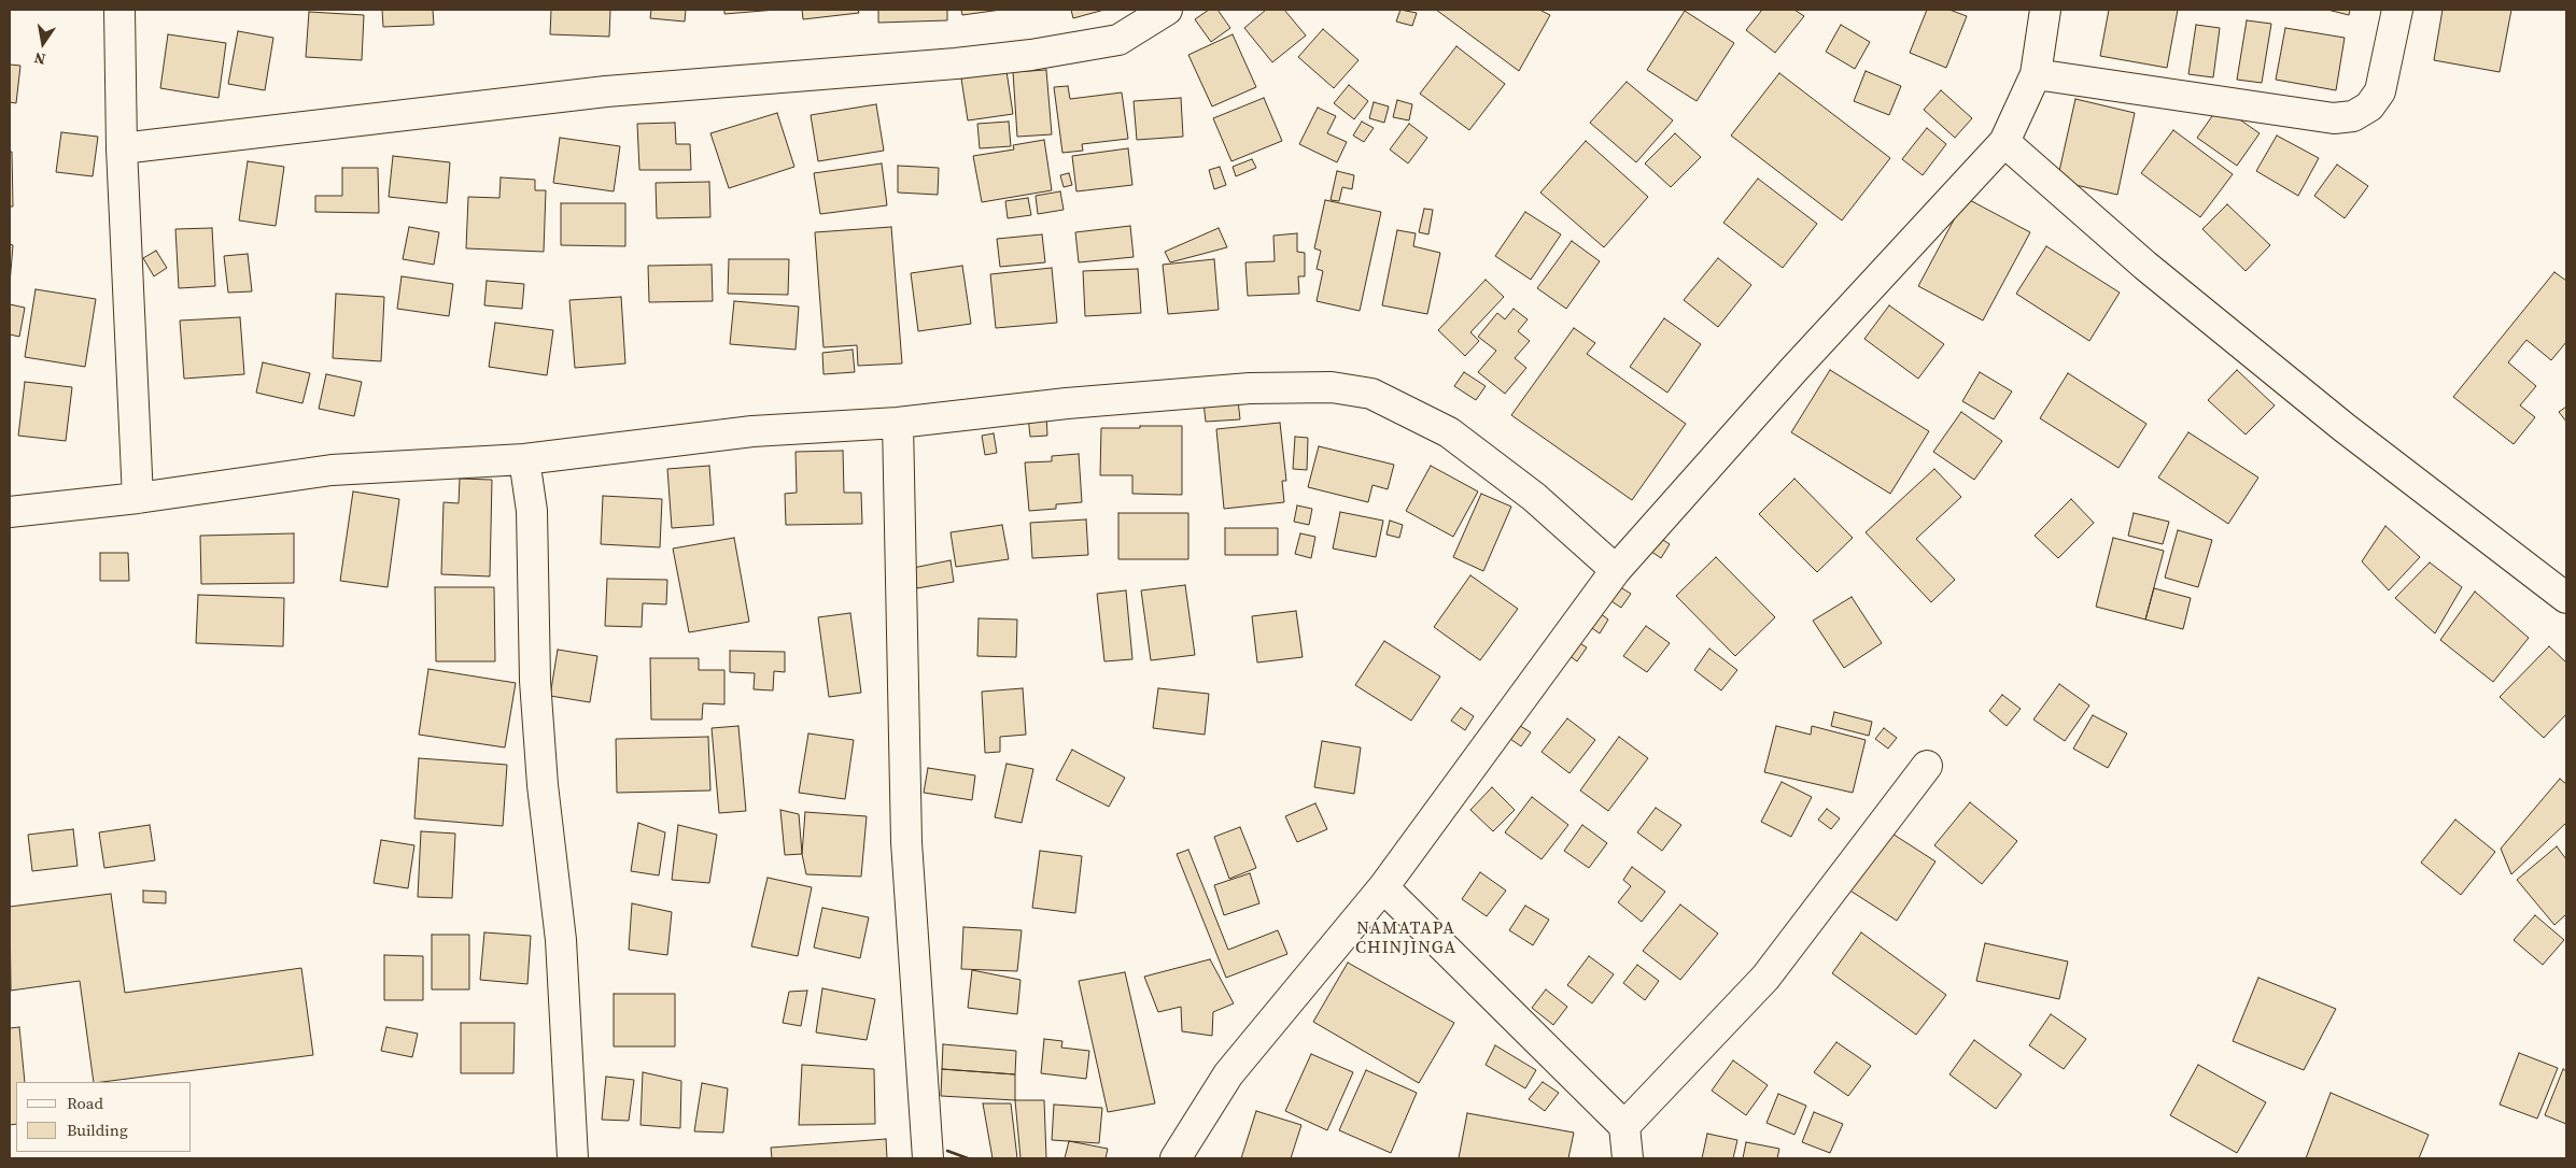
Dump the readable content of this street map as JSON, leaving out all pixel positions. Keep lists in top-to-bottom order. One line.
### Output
{"districts":["NAMATAPA CHINJINGA"],"legend":["Road","Building"],"north":"bottom"}
